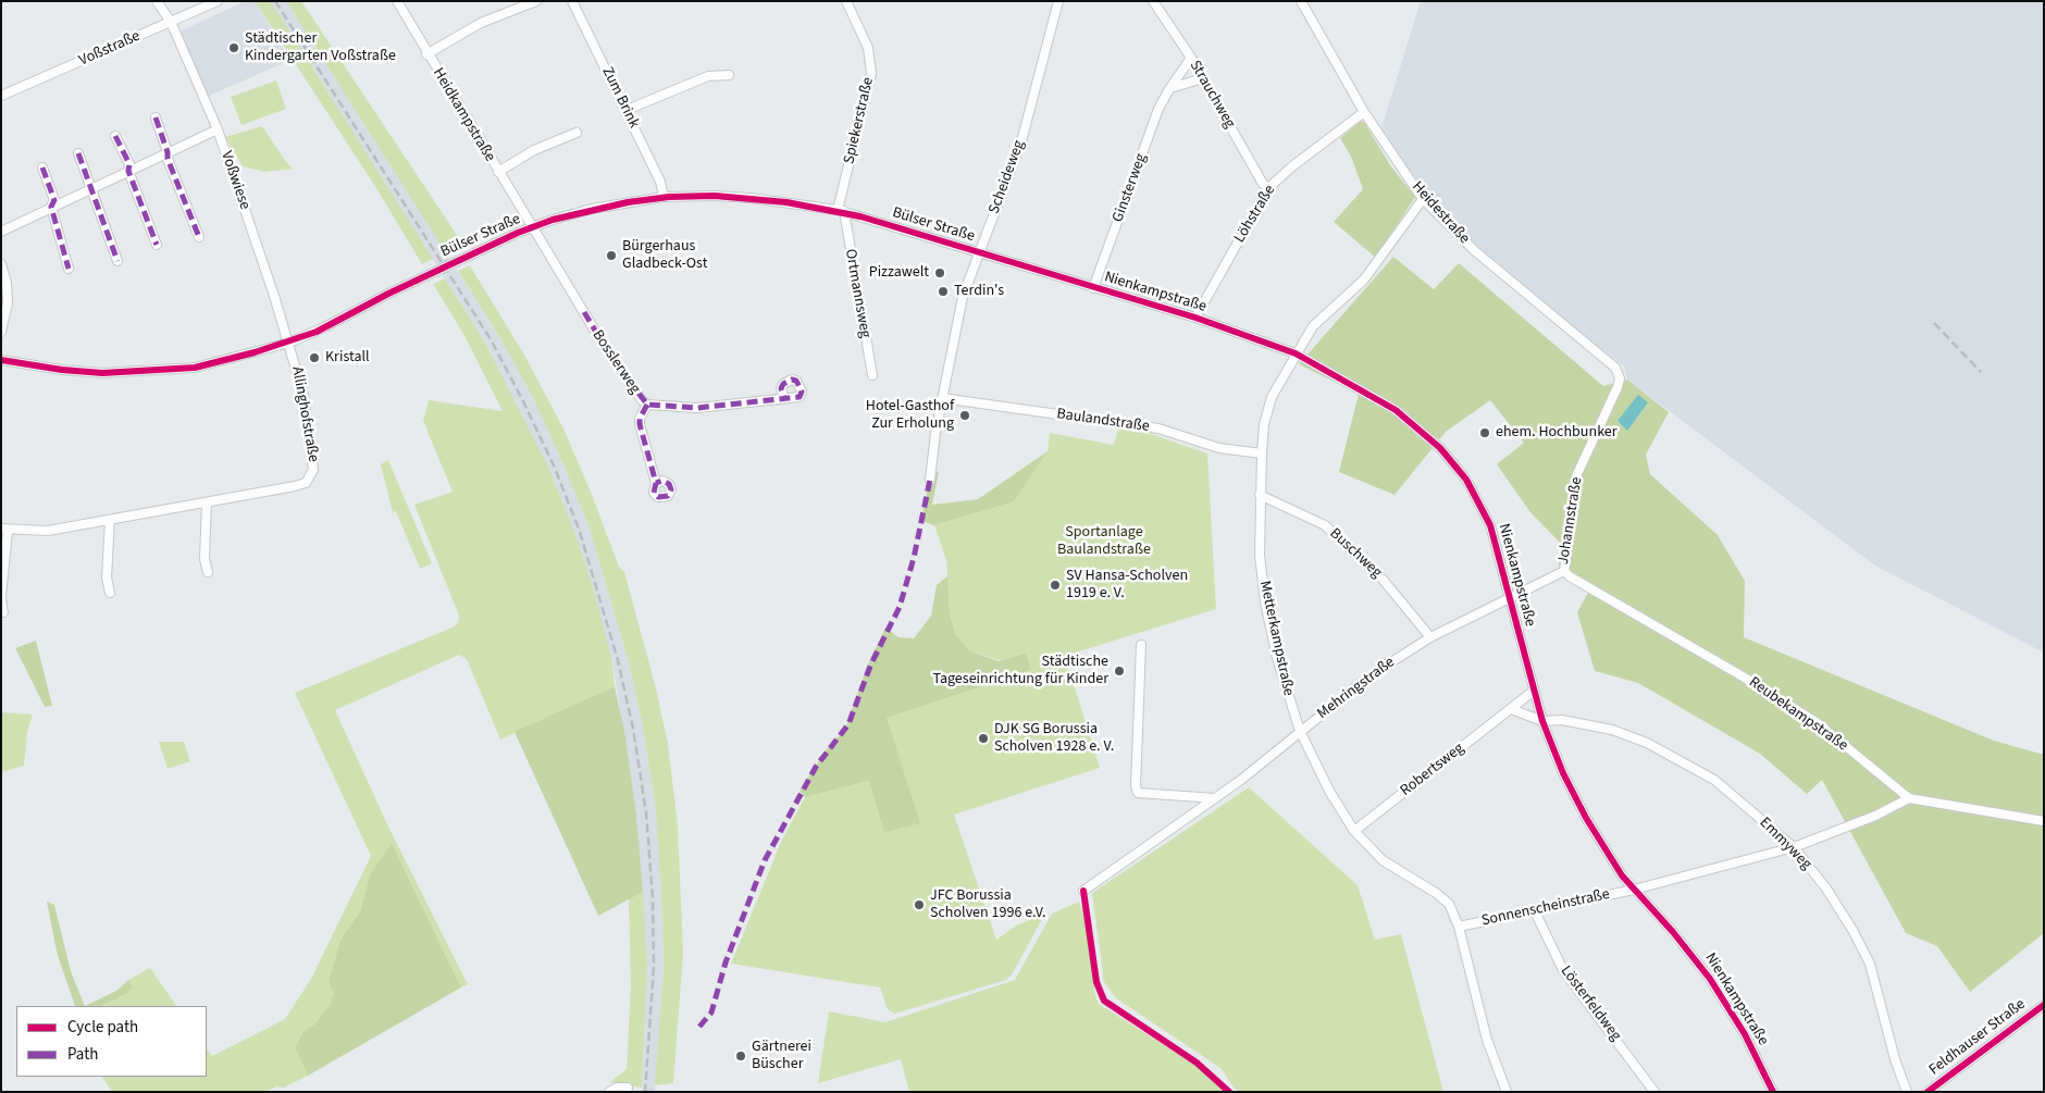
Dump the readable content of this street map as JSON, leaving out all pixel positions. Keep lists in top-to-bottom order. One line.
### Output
{"streets":{"street":["Voßstraße","Strauchweg","Zum Brink","Heidkampstraße","Spiekerstraße","Scheideweg","Voßwiese","Ginsterweg","Heidestraße","Löhstraße","Bülser Straße","Nienkampstraße","Ortmannsweg","Bosslerweg","Allinghofstraße","Baulandstraße","Johannstraße","Buschweg","Metterkampstraße","Mehringstraße","Reubekampstraße","Robertsweg","Emmyweg","Sonnenscheinstraße","Lösterfeldweg","Feldhauser Straße"]},"crossings":[["Voßstraße","Voßwiese"],["Strauchweg","Ginsterweg"],["Strauchweg","Löhstraße"],["Zum Brink","Bülser Straße"],["Heidkampstraße","Bülser Straße"],["Heidkampstraße","Bosslerweg"],["Spiekerstraße","Bülser Straße"],["Spiekerstraße","Ortmannsweg"],["Scheideweg","Bülser Straße"],["Scheideweg","Nienkampstraße"],["Scheideweg","Baulandstraße"],["Voßwiese","Bülser Straße"],["Voßwiese","Allinghofstraße"],["Ginsterweg","Nienkampstraße"],["Heidestraße","Löhstraße"],["Heidestraße","Johannstraße"],["Heidestraße","Metterkampstraße"],["Löhstraße","Nienkampstraße"],["Bülser Straße","Nienkampstraße"],["Bülser Straße","Ortmannsweg"],["Bülser Straße","Bosslerweg"],["Bülser Straße","Allinghofstraße"],["Nienkampstraße","Johannstraße"],["Nienkampstraße","Metterkampstraße"],["Nienkampstraße","Mehringstraße"],["Nienkampstraße","Robertsweg"],["Nienkampstraße","Emmyweg"],["Nienkampstraße","Sonnenscheinstraße"],["Baulandstraße","Metterkampstraße"],["Johannstraße","Mehringstraße"],["Johannstraße","Reubekampstraße"],["Buschweg","Metterkampstraße"],["Buschweg","Mehringstraße"],["Metterkampstraße","Mehringstraße"],["Metterkampstraße","Robertsweg"],["Metterkampstraße","Sonnenscheinstraße"],["Reubekampstraße","Sonnenscheinstraße"],["Emmyweg","Sonnenscheinstraße"],["Sonnenscheinstraße","Lösterfeldweg"]],"parks":["Sportanlage Baulandstraße"],"places":["Städtischer Kindergarten Voßstraße","Bürgerhaus Gladbeck-Ost","Pizzawelt","Terdin's","Kristall","Hotel-Gasthof Zur Erholung","ehem. Hochbunker","SV Hansa-Scholven 1919 e. V.","Städtische Tageseinrichtung für Kinder","DJK SG Borussia Scholven 1928 e. V.","JFC Borussia Scholven 1996 e.V.","Gärtnerei Büscher"],"legend":["Cycle path","Path"]}
